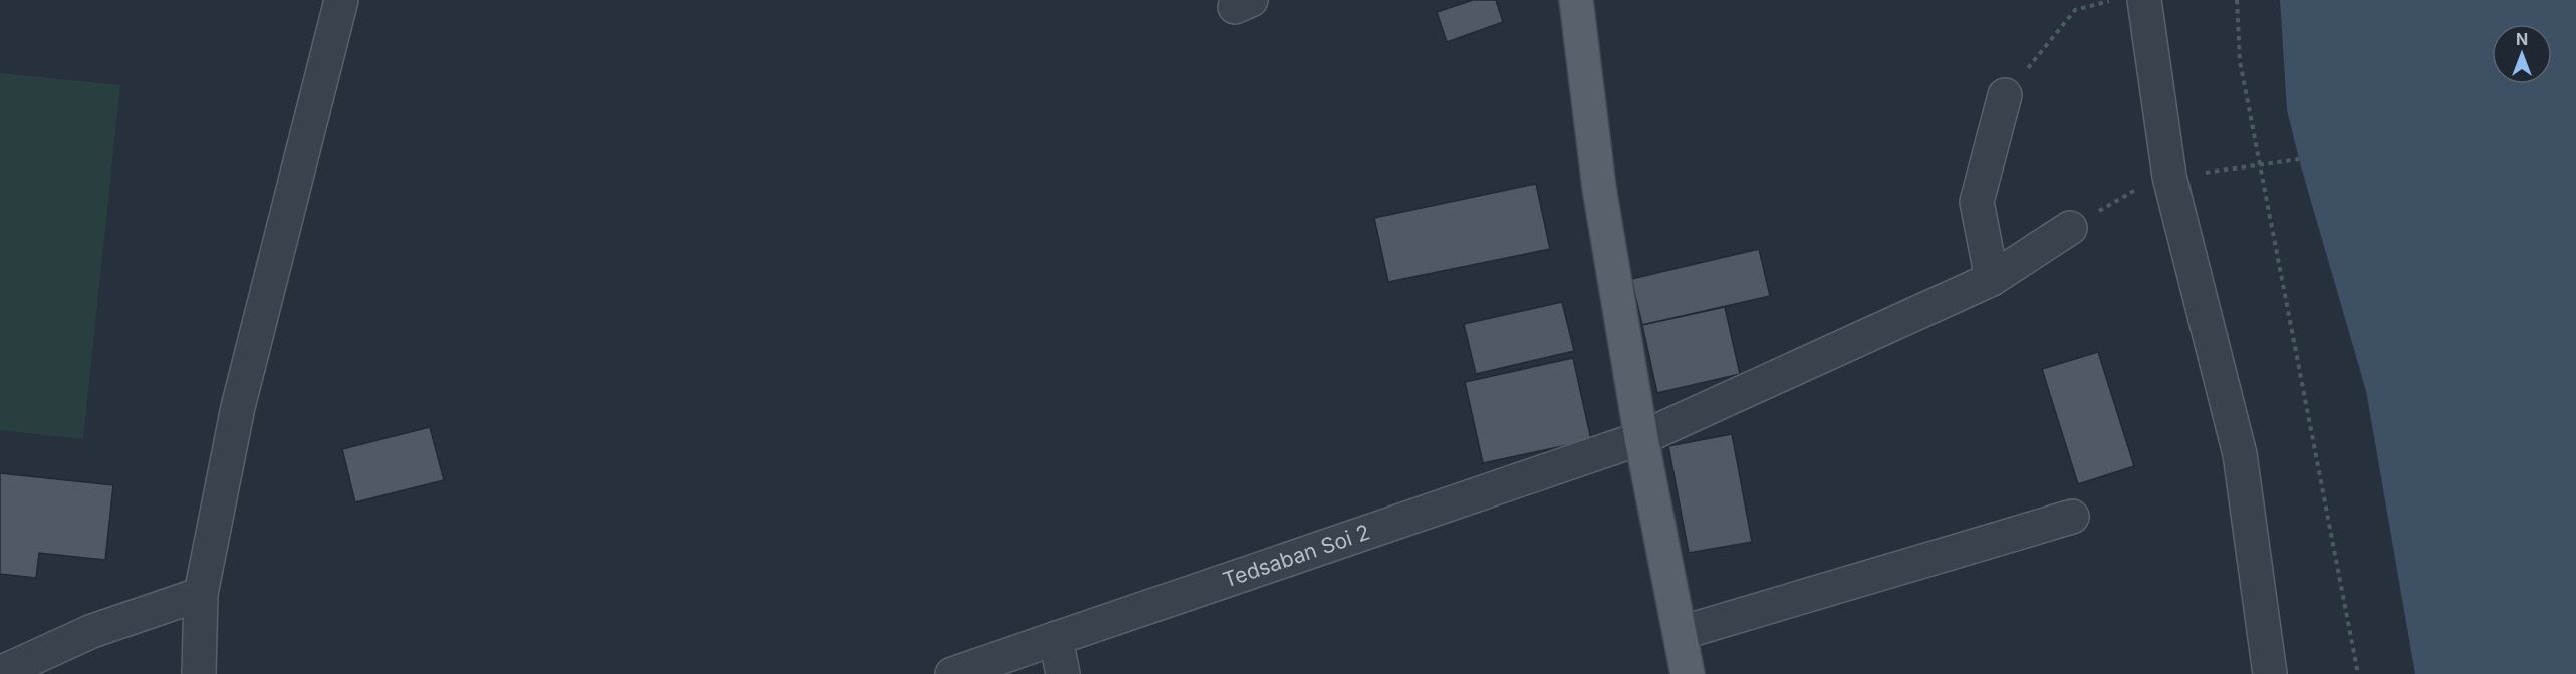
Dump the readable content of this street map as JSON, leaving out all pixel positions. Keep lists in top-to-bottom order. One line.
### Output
{"streets":{"street":["Tedsaban Soi 2"]},"north":"top"}
